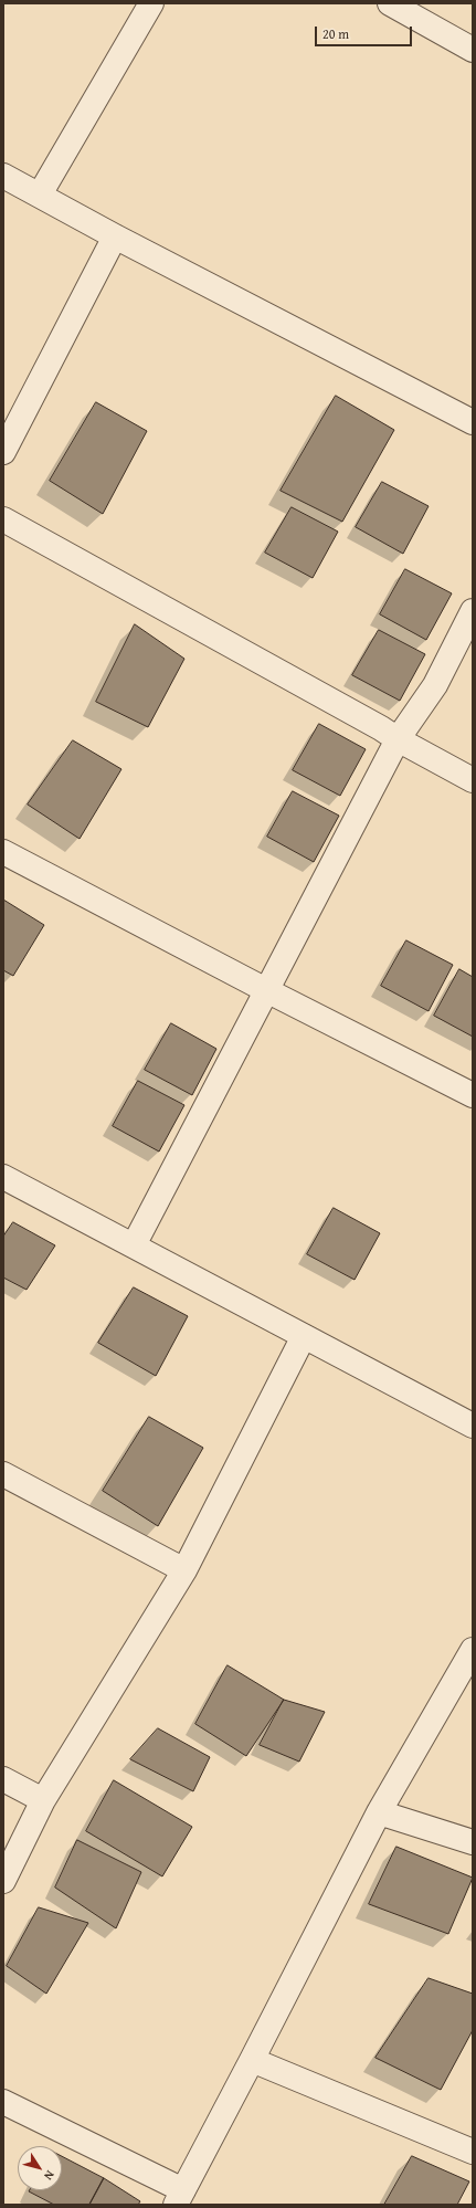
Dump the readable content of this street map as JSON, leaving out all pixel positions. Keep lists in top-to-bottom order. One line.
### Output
{"scale_bar":"20 m","north":"bottom right"}
